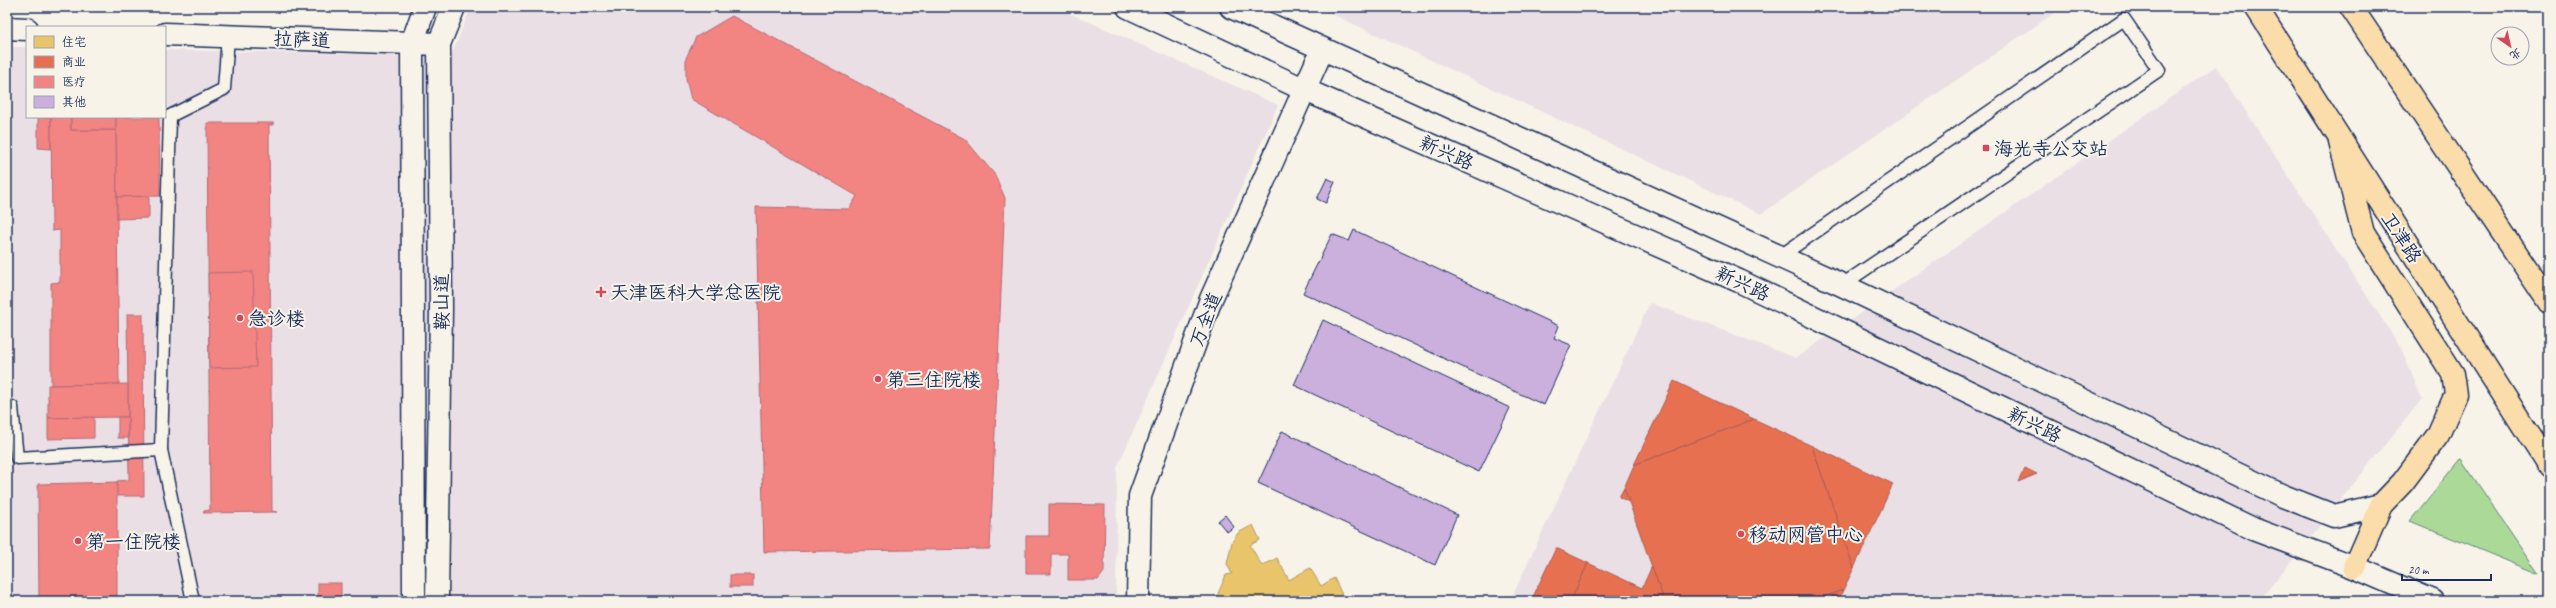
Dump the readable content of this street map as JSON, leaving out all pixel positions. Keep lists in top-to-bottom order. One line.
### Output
{"streets":{"main road":["拉萨道","新兴路","卫津路","鞍山道","万全道"]},"crossings":[["拉萨道","鞍山道"],["新兴路","万全道"]],"places":{"transit":["海光寺公交站"],"health":["天津医科大学总医院"],"other":["急诊楼","第三住院楼","移动网管中心","第一住院楼"]},"legend":["住宅","商业","医疗","其他"],"scale_bar":"20 m","north":"bottom right"}
